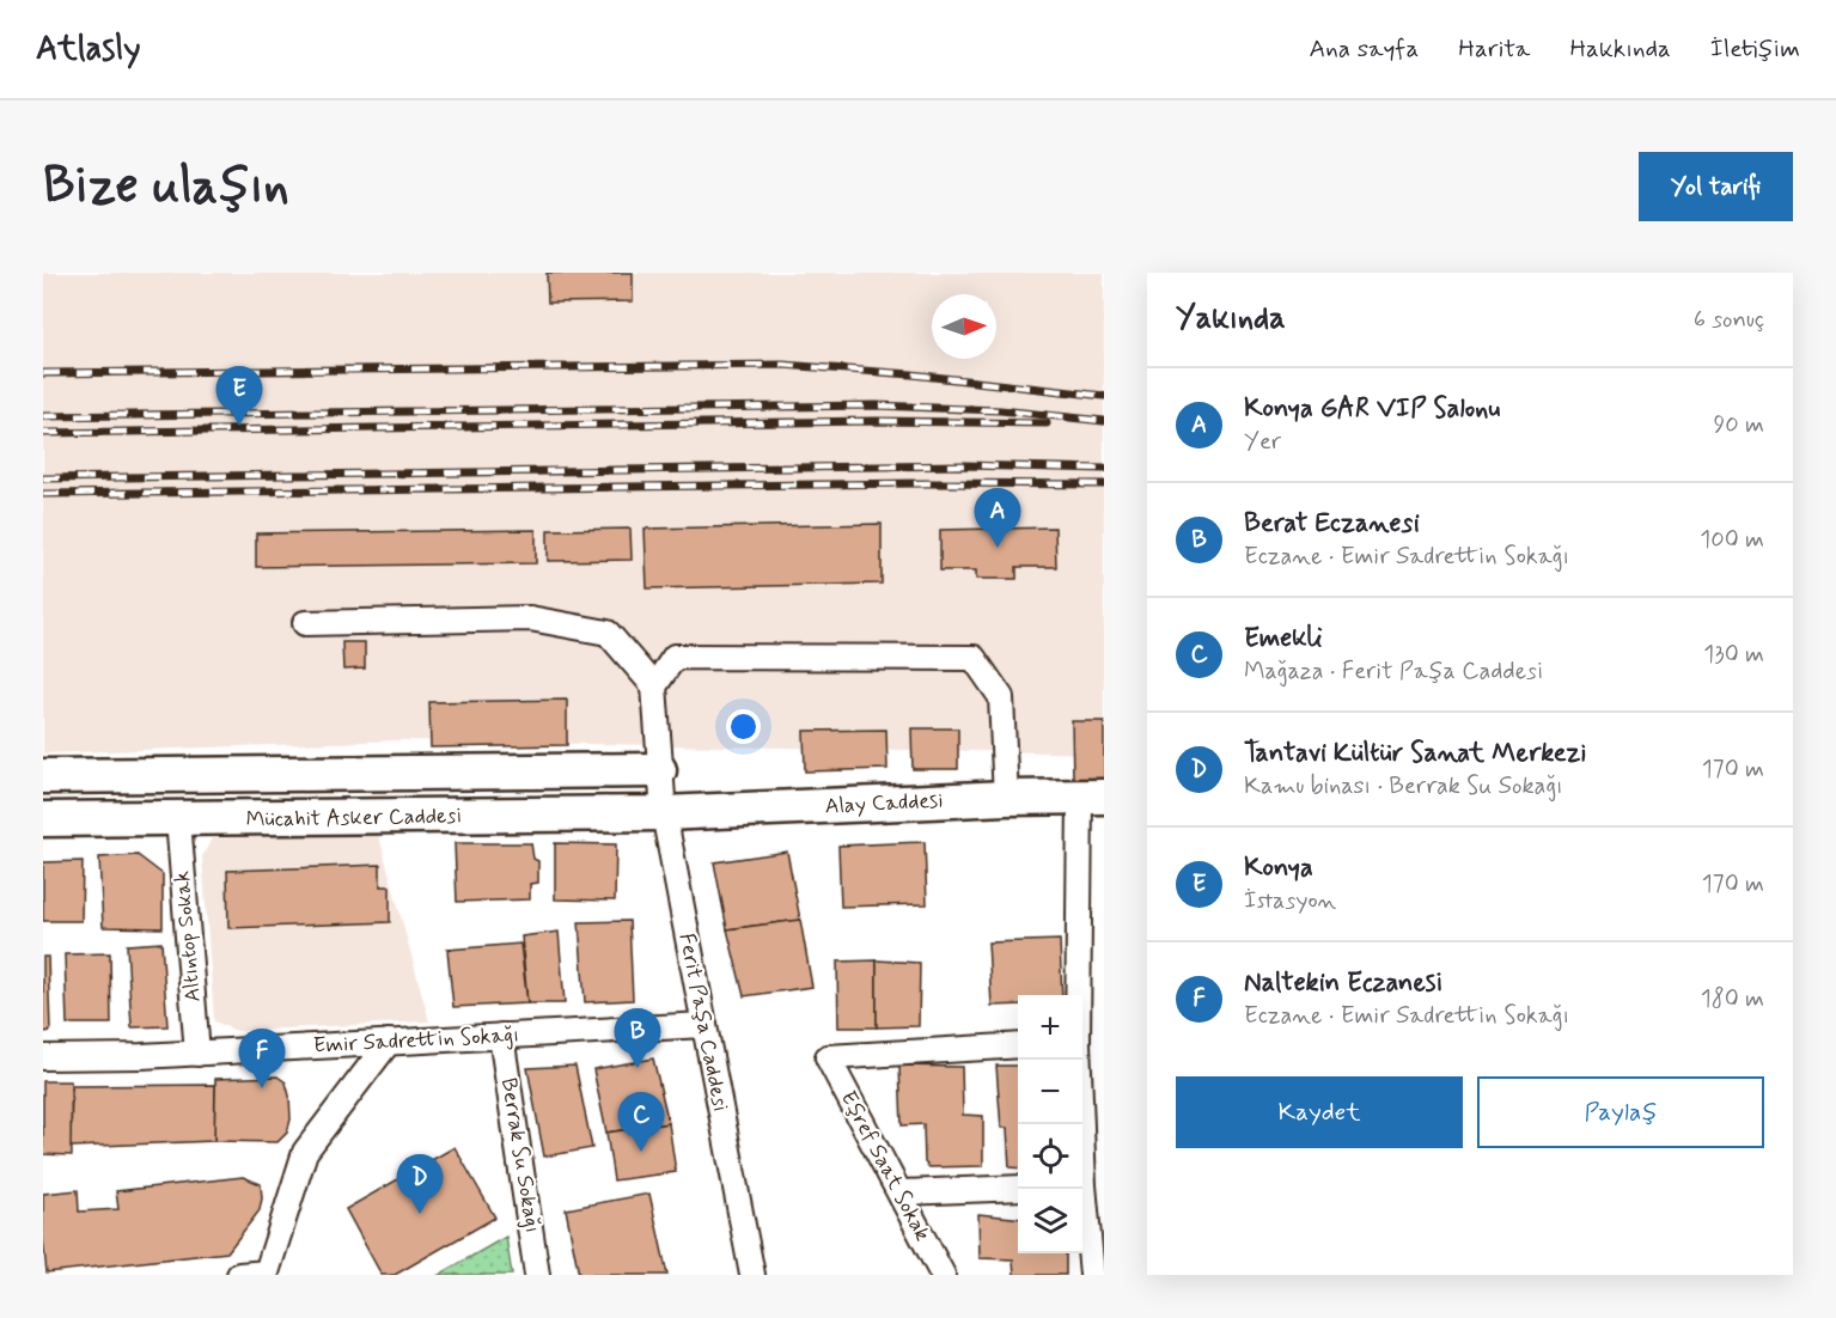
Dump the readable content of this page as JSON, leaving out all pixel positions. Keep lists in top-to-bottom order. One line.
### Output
{"streets":{"main road":["Alay Caddesi","Mücahit Asker Caddesi"],"street":["Altıntop Sokak","Ferit Paşa Caddesi","Emir Sadrettin Sokağı","Berrak Su Sokağı","Eşref Saat Sokak"]},"crossings":[["Alay Caddesi","Mücahit Asker Caddesi"],["Alay Caddesi","Ferit Paşa Caddesi"],["Mücahit Asker Caddesi","Altıntop Sokak"],["Mücahit Asker Caddesi","Ferit Paşa Caddesi"],["Altıntop Sokak","Emir Sadrettin Sokağı"],["Ferit Paşa Caddesi","Emir Sadrettin Sokağı"],["Emir Sadrettin Sokağı","Berrak Su Sokağı"]],"north":"right","page":{"header":"Atlasly","nav":["Ana sayfa","Harita","Hakkında","İletişim"],"buttons":["Yol tarifi",["Kaydet","Paylaş"]],"title":"Bize ulaşın","heading":["Yakında","6 sonuç"],"pins":["E","A","B","F","C","D"],"list":[{"mark":"A","name":"Konya GAR VIP Salonu","note":"Yer","value":"90 m"},{"mark":"B","name":"Berat Eczanesi","note":"Eczane · Emir Sadrettin Sokağı","value":"100 m"},{"mark":"C","name":"Emekli","note":"Mağaza · Ferit Paşa Caddesi","value":"130 m"},{"mark":"D","name":"Tantavi Kültür Sanat Merkezi","note":"Kamu binası · Berrak Su Sokağı","value":"170 m"},{"mark":"E","name":"Konya","note":"İstasyon","value":"170 m"},{"mark":"F","name":"Naltekin Eczanesi","note":"Eczane · Emir Sadrettin Sokağı","value":"180 m"}],"map_buttons":["+","−"]}}
